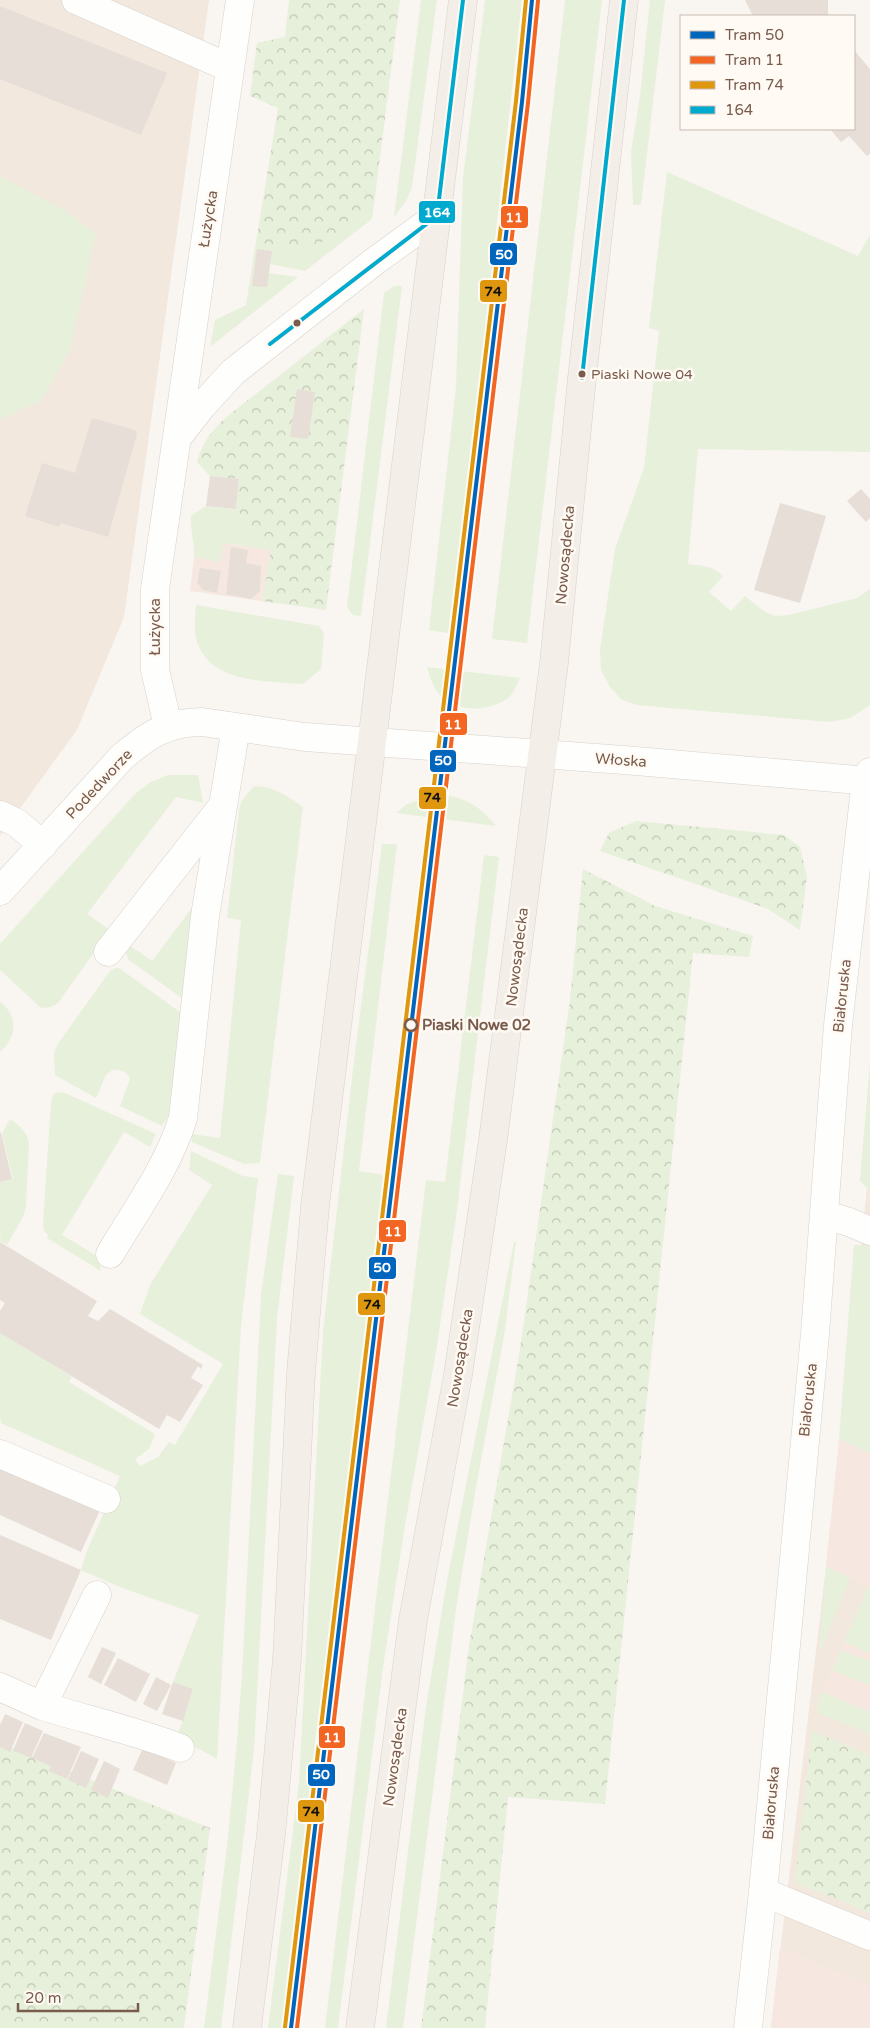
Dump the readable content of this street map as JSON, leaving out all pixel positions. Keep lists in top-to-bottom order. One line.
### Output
{"streets":{"main road":["Nowosądecka"],"street":["Łużycka","Włoska","Podedworze","Białoruska"]},"crossings":[["Łużycka","Podedworze"],["Nowosądecka","Włoska"],["Włoska","Podedworze"],["Włoska","Białoruska"]],"places":["Piaski Nowe 04","Piaski Nowe 02"],"lines":["tram line 50","tram line 74","transit line 164","tram line 11"],"legend":["Tram 50","Tram 11","Tram 74","164"],"scale_bar":"20 m"}
